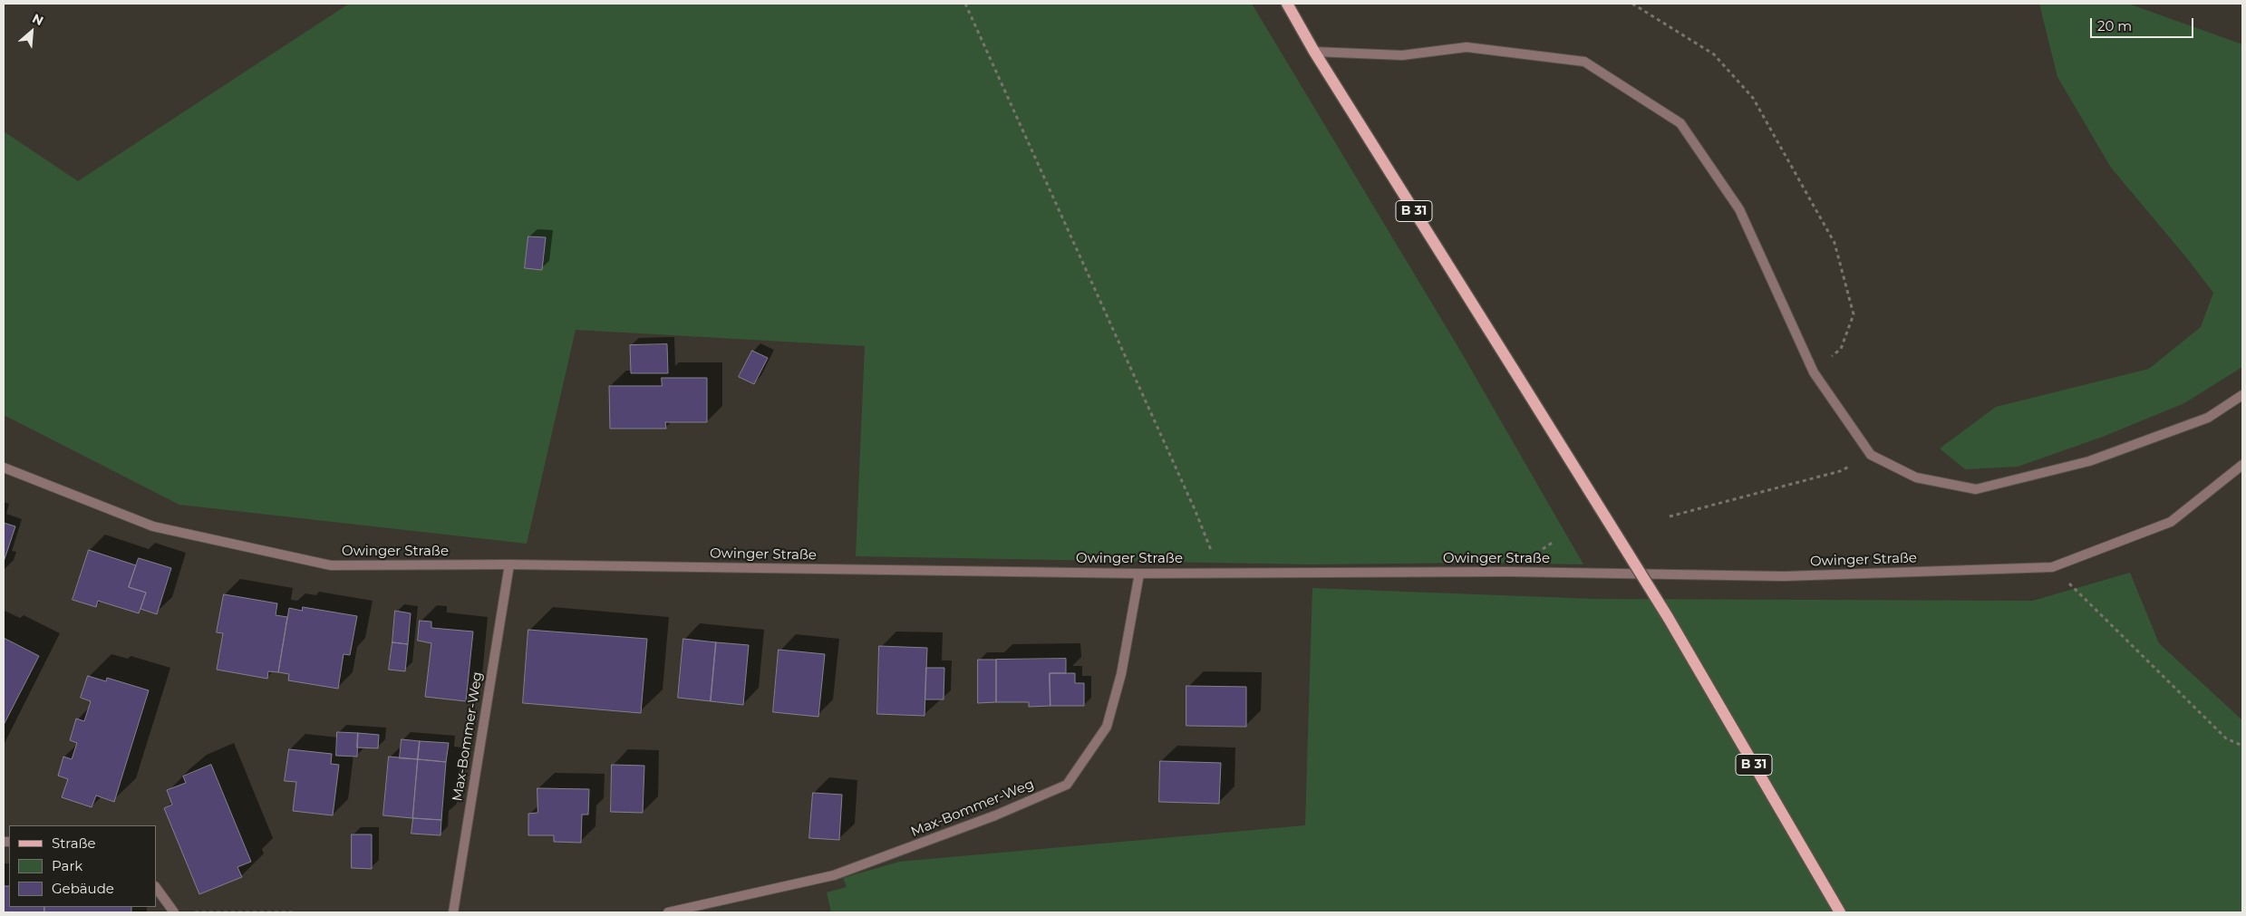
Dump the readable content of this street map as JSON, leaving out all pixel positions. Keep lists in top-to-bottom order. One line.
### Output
{"streets":{"main road":["B 31"],"street":["Owinger Straße","Max-Bommer-Weg"]},"crossings":[["Owinger Straße","Max-Bommer-Weg"]],"legend":["Straße","Park","Gebäude"],"scale_bar":"20 m","north":"top right"}
